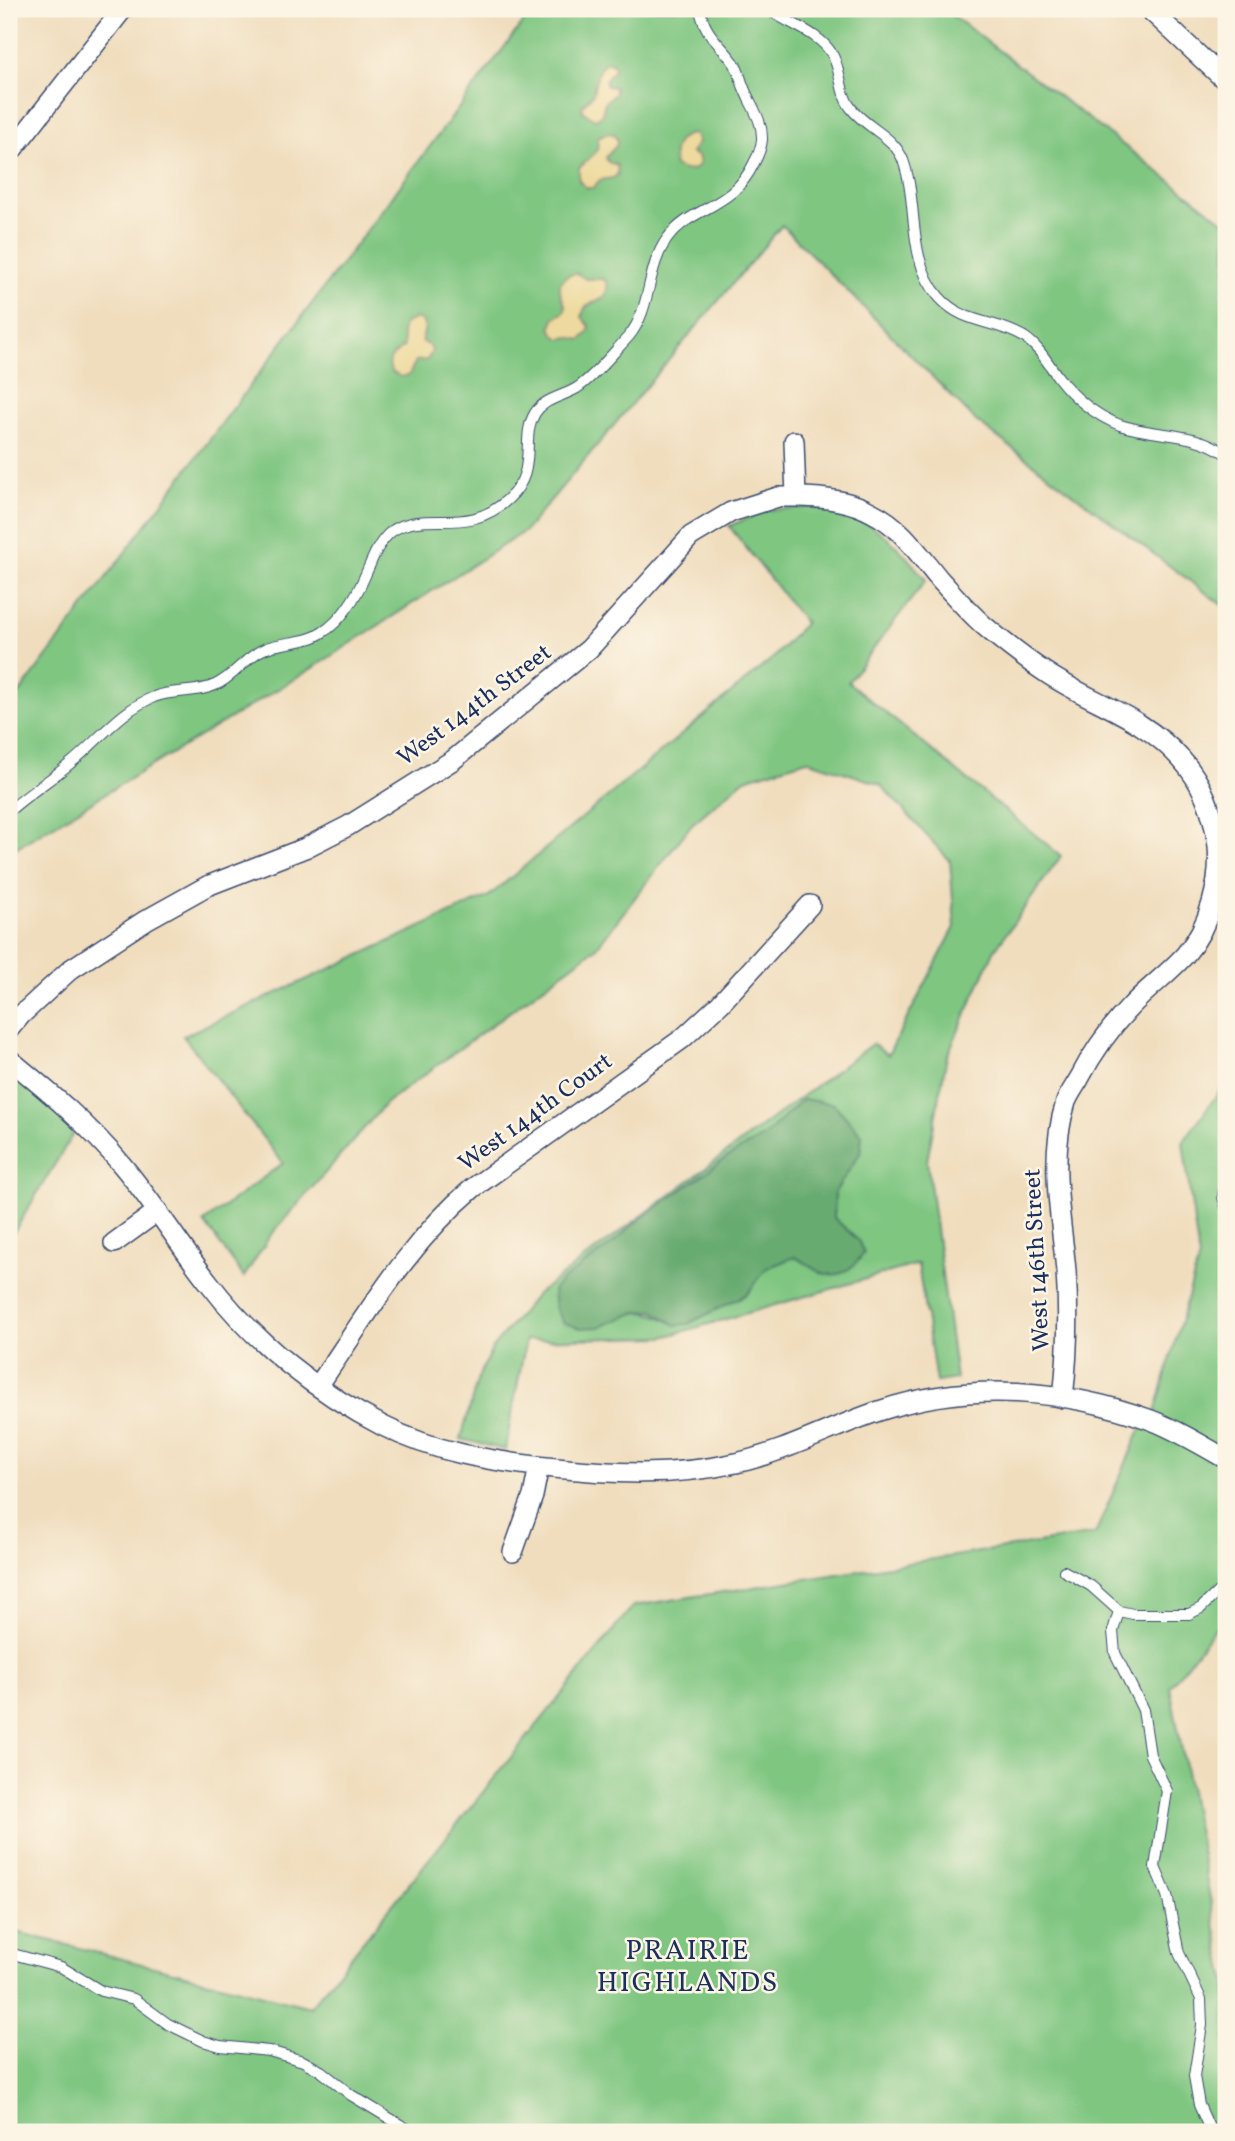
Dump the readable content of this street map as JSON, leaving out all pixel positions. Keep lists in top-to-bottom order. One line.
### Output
{"streets":{"street":["West 144th Street","West 144th Court","West 146th Street"]},"crossings":[["West 144th Street","West 146th Street"]],"districts":["PRAIRIE HIGHLANDS"]}
